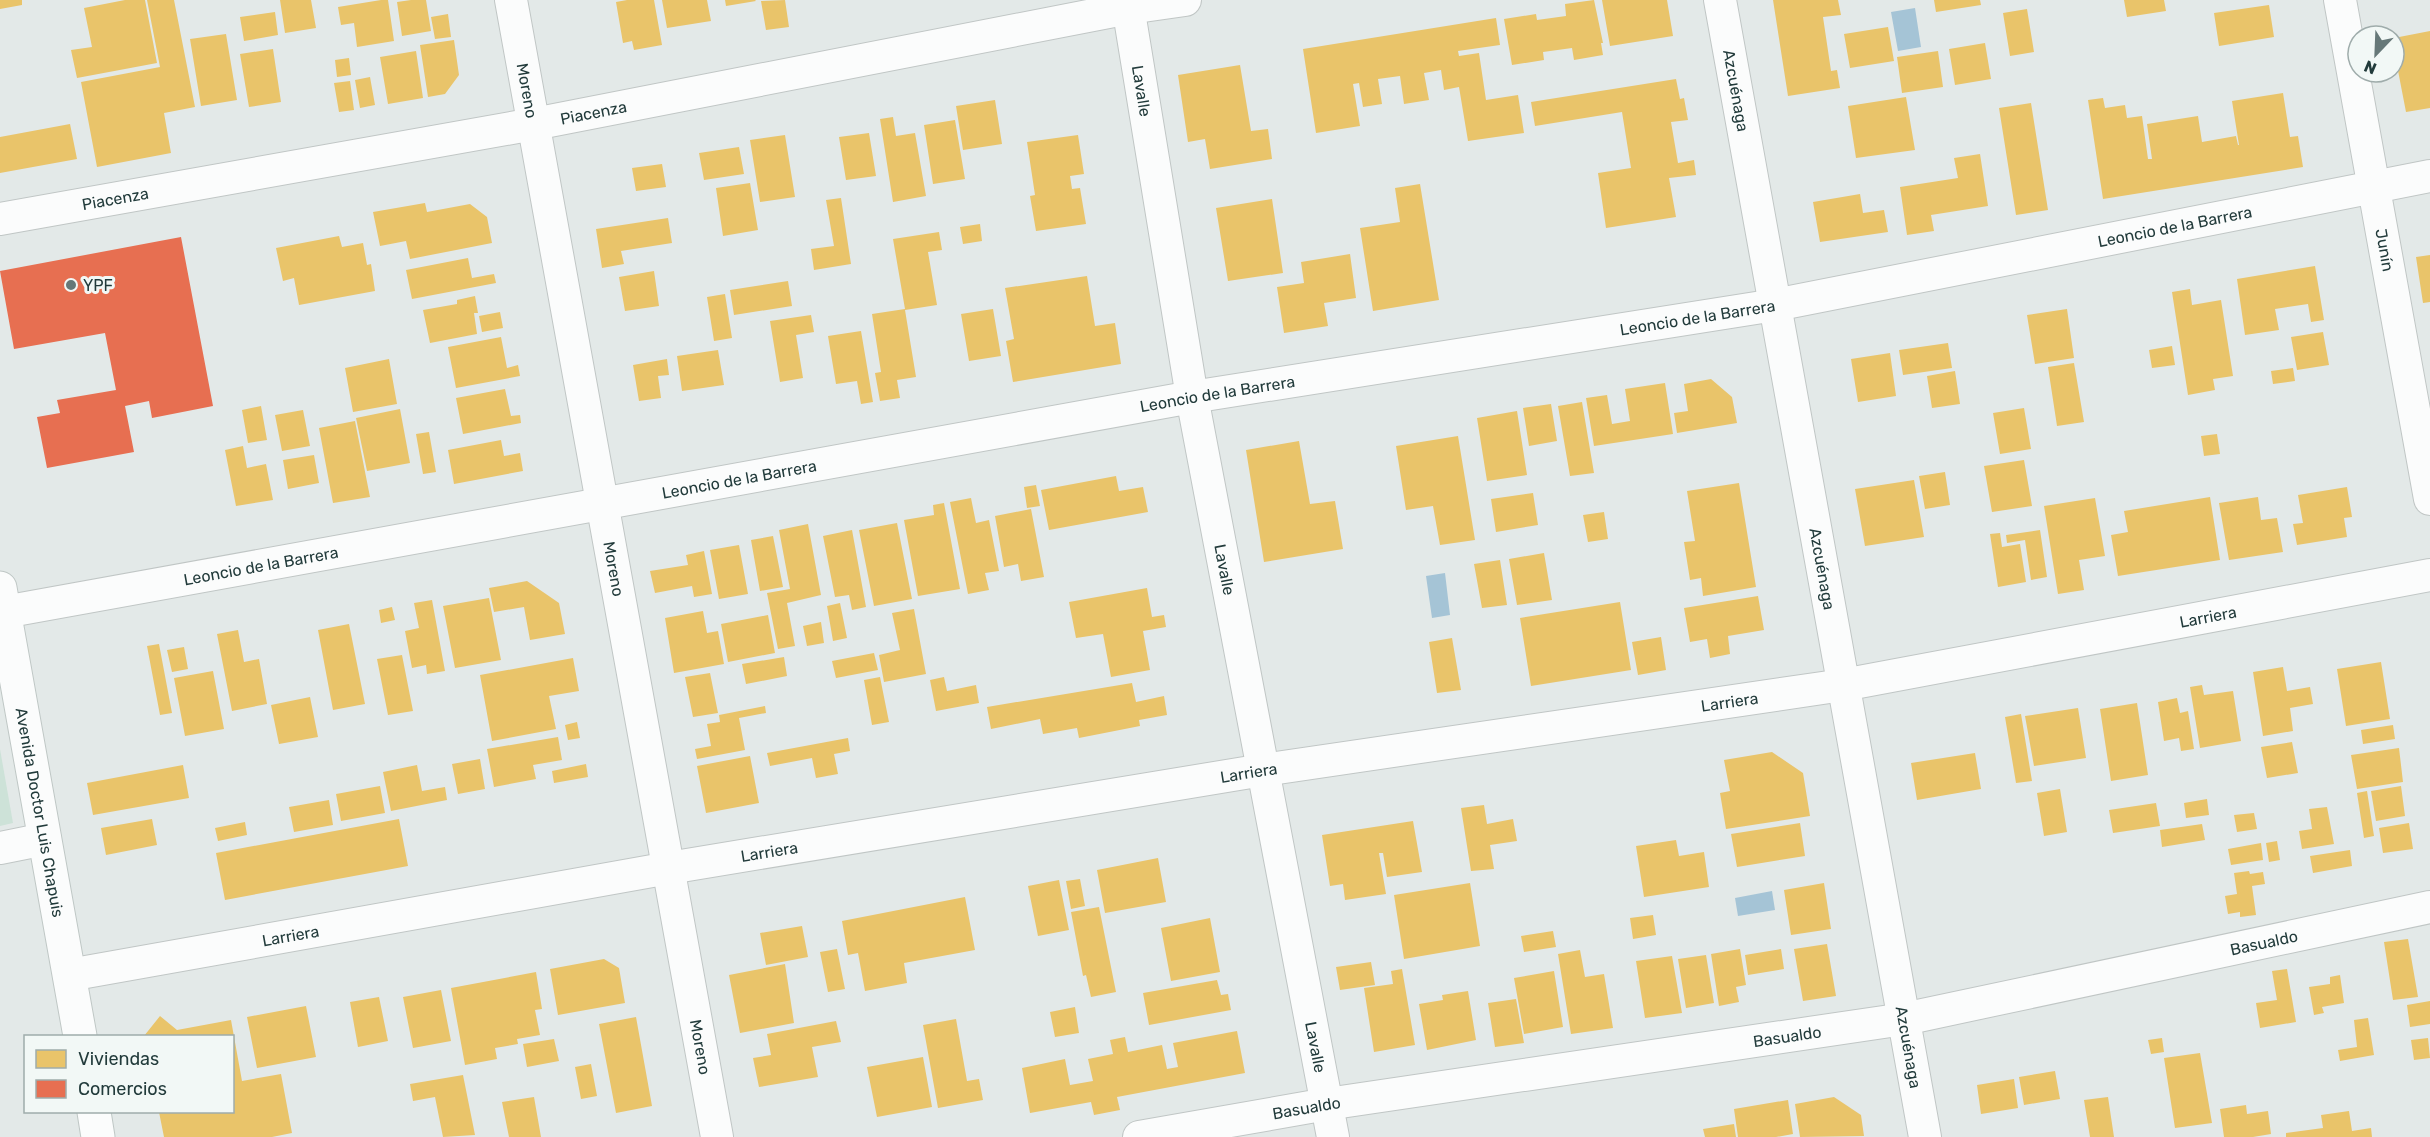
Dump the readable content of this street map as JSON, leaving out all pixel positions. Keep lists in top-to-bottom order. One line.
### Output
{"streets":{"main road":["Avenida Doctor Luis Chapuis"],"street":["Moreno","Azcuénaga","Lavalle","Piacenza","Leoncio de la Barrera","Junín","Larriera","Basualdo"]},"crossings":[["Moreno","Piacenza"],["Moreno","Leoncio de la Barrera"],["Moreno","Larriera"],["Azcuénaga","Leoncio de la Barrera"],["Azcuénaga","Larriera"],["Azcuénaga","Basualdo"],["Lavalle","Piacenza"],["Lavalle","Leoncio de la Barrera"],["Lavalle","Larriera"],["Lavalle","Basualdo"],["Leoncio de la Barrera","Junín"],["Leoncio de la Barrera","Avenida Doctor Luis Chapuis"],["Larriera","Avenida Doctor Luis Chapuis"]],"places":["YPF"],"legend":["Viviendas","Comercios"],"north":"bottom left"}
